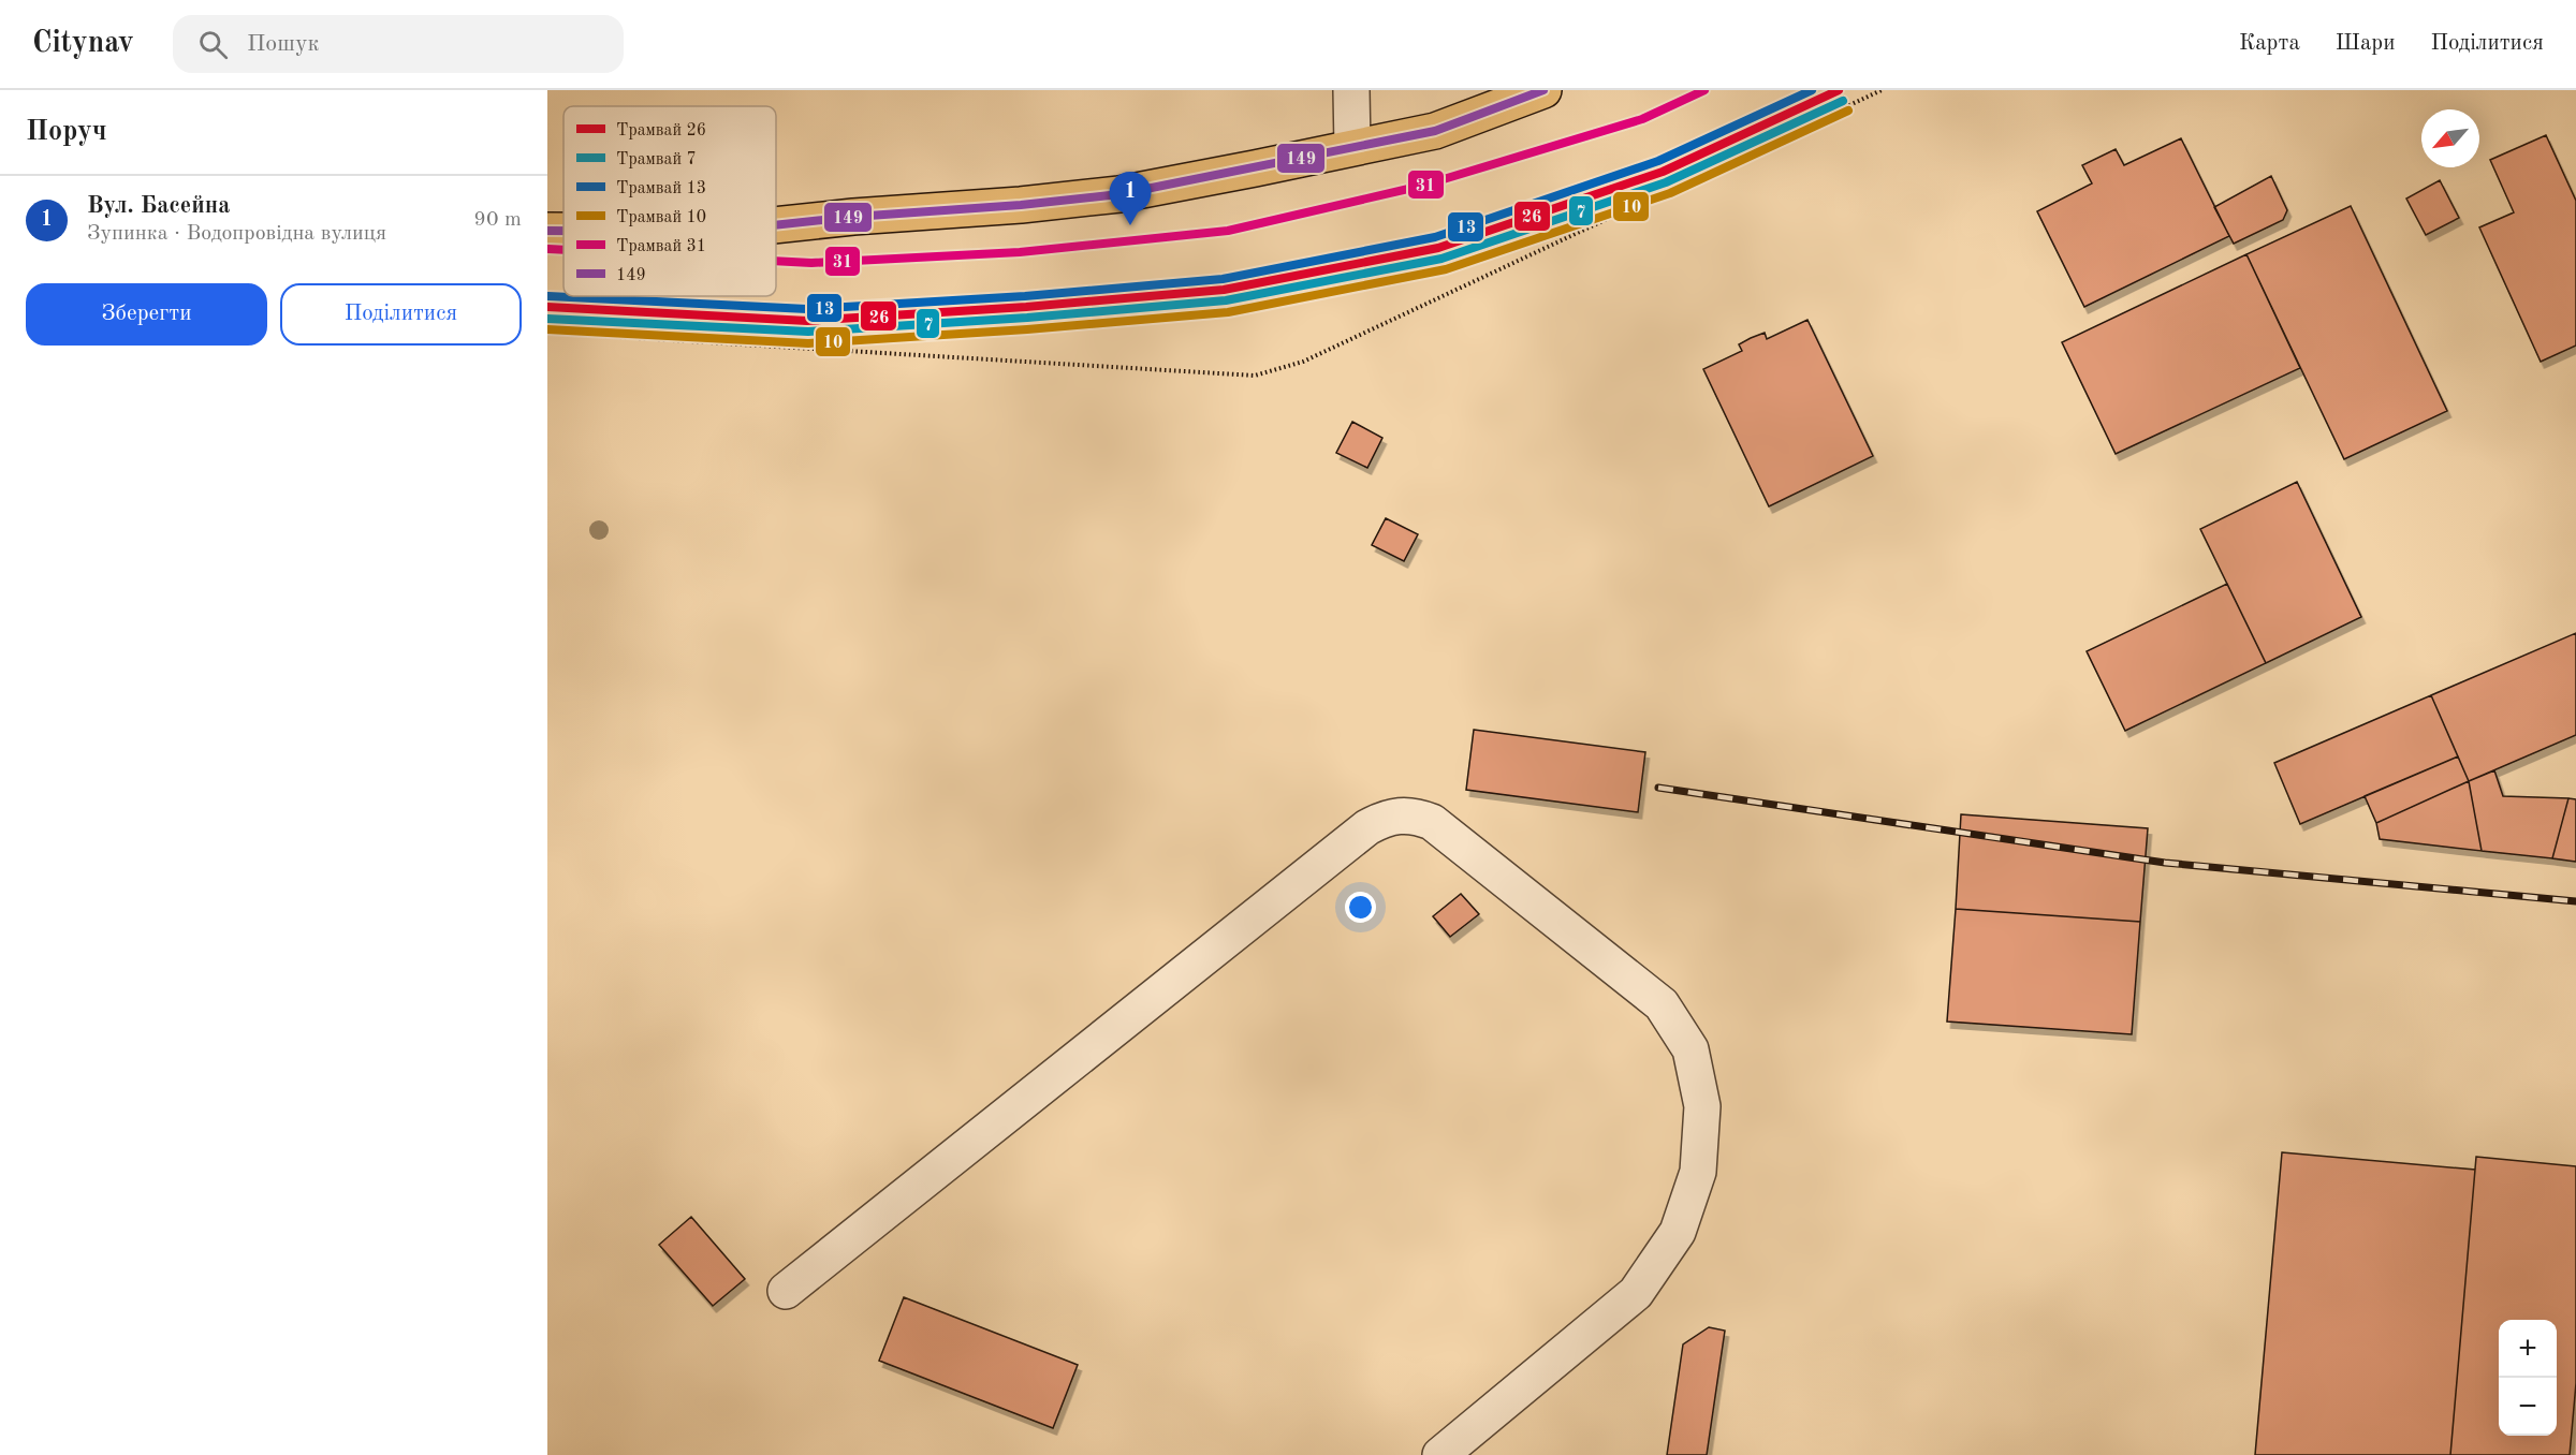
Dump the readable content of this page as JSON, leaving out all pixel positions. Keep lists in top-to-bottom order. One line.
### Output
{"lines":["tram line 26","tram line 13","tram line 31","transit line 149","tram line 7","tram line 10"],"legend":["Трамвай 26","Трамвай 7","Трамвай 13","Трамвай 10","Трамвай 31","149"],"north":"bottom left","page":{"header":"Citynav","search":"Пошук","nav":["Карта","Шари","Поділитися"],"heading":"Поруч","pins":"1","list":[{"mark":"1","name":"Вул. Басейна","note":"Зупинка · Водопровідна вулиця","value":"90 m"}],"buttons":["Зберегти","Поділитися"],"map_buttons":["+","−"]}}
